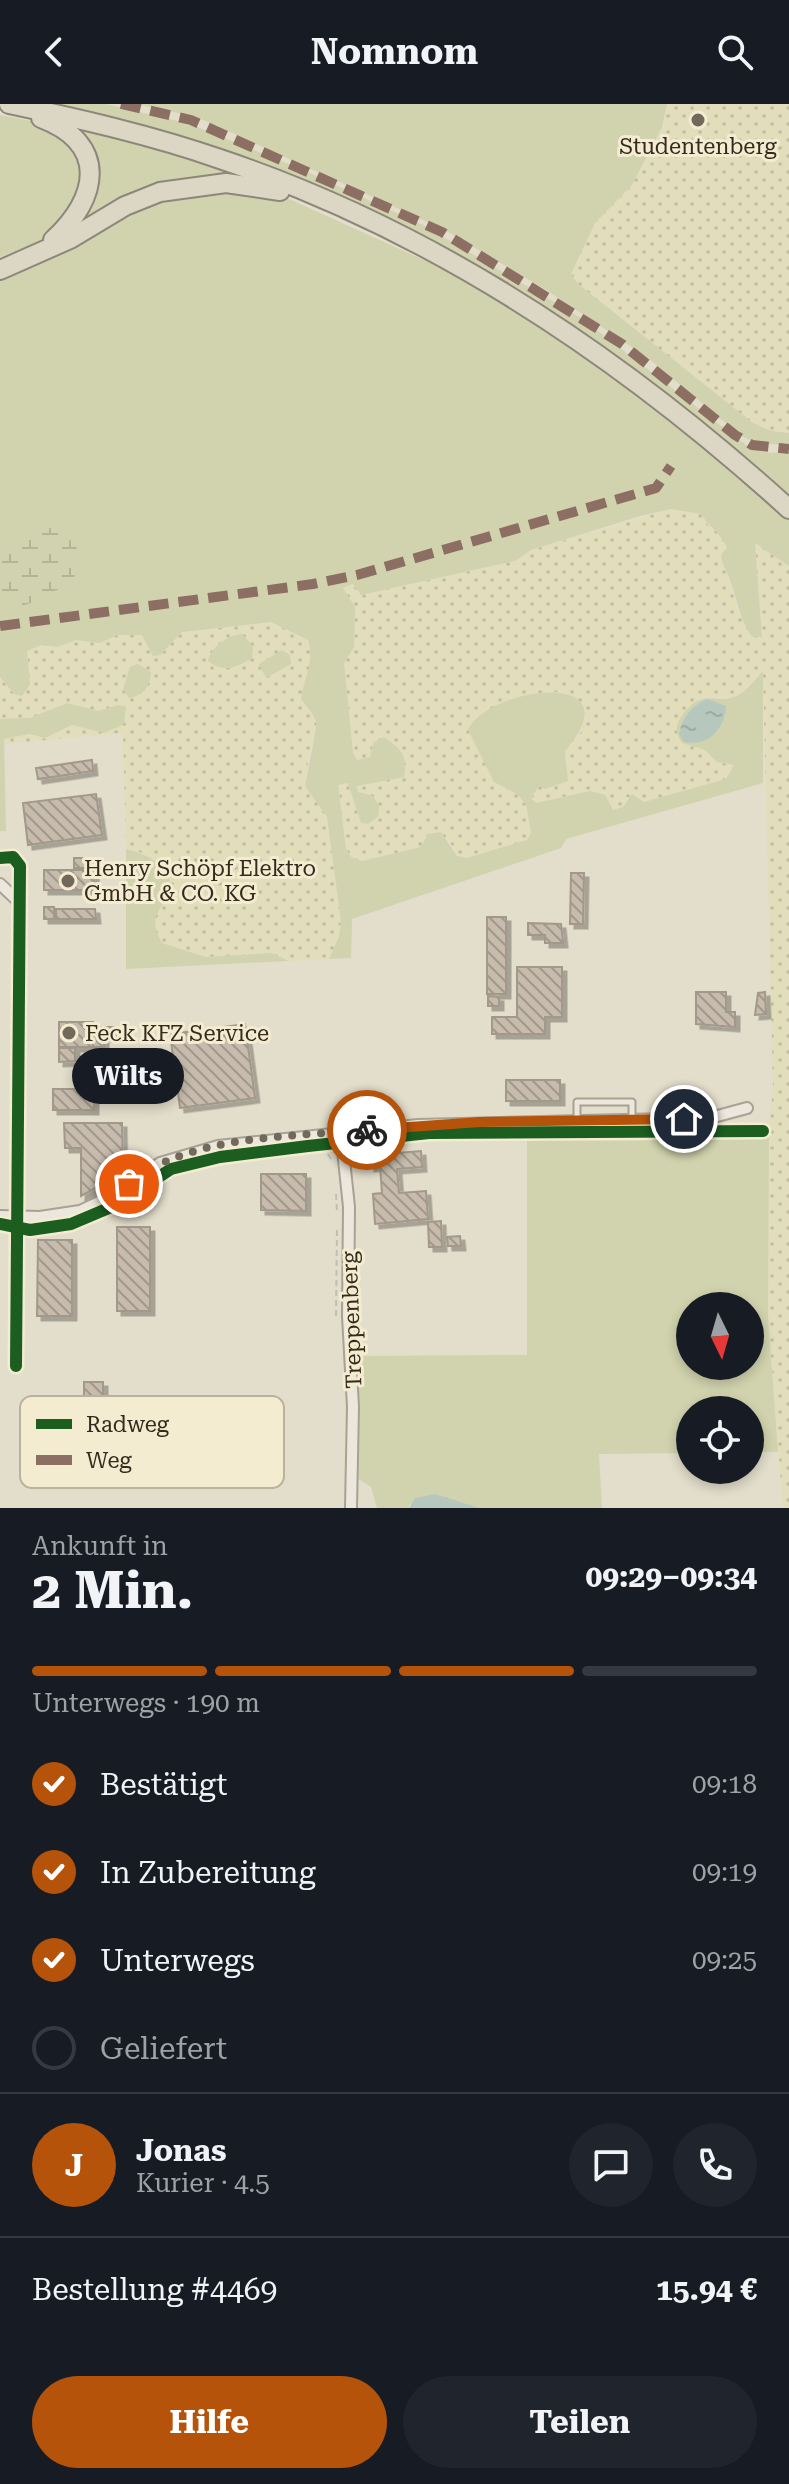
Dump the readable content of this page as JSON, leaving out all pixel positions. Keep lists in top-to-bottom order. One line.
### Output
{"streets":{"street":["Treppenberg"]},"places":["Studentenberg","Henry Schöpf Elektro GmbH & CO. KG","Feck KFZ Service","Wilts"],"legend":["Radweg","Weg"],"north":"bottom","page":{"header":"Nomnom","bubble":"Wilts","heading":["2 Min.","Ankunft in","09:29–09:34"],"panel":["Jonas","Kurier · 4.5","Bestellung #4469","15.94 €"],"bar":"Unterwegs · 190 m","list":[["Bestätigt","09:18"],["In Zubereitung","09:19"],["Unterwegs","09:25"],"Geliefert"],"round":"J","buttons":["Hilfe","Teilen"]}}
